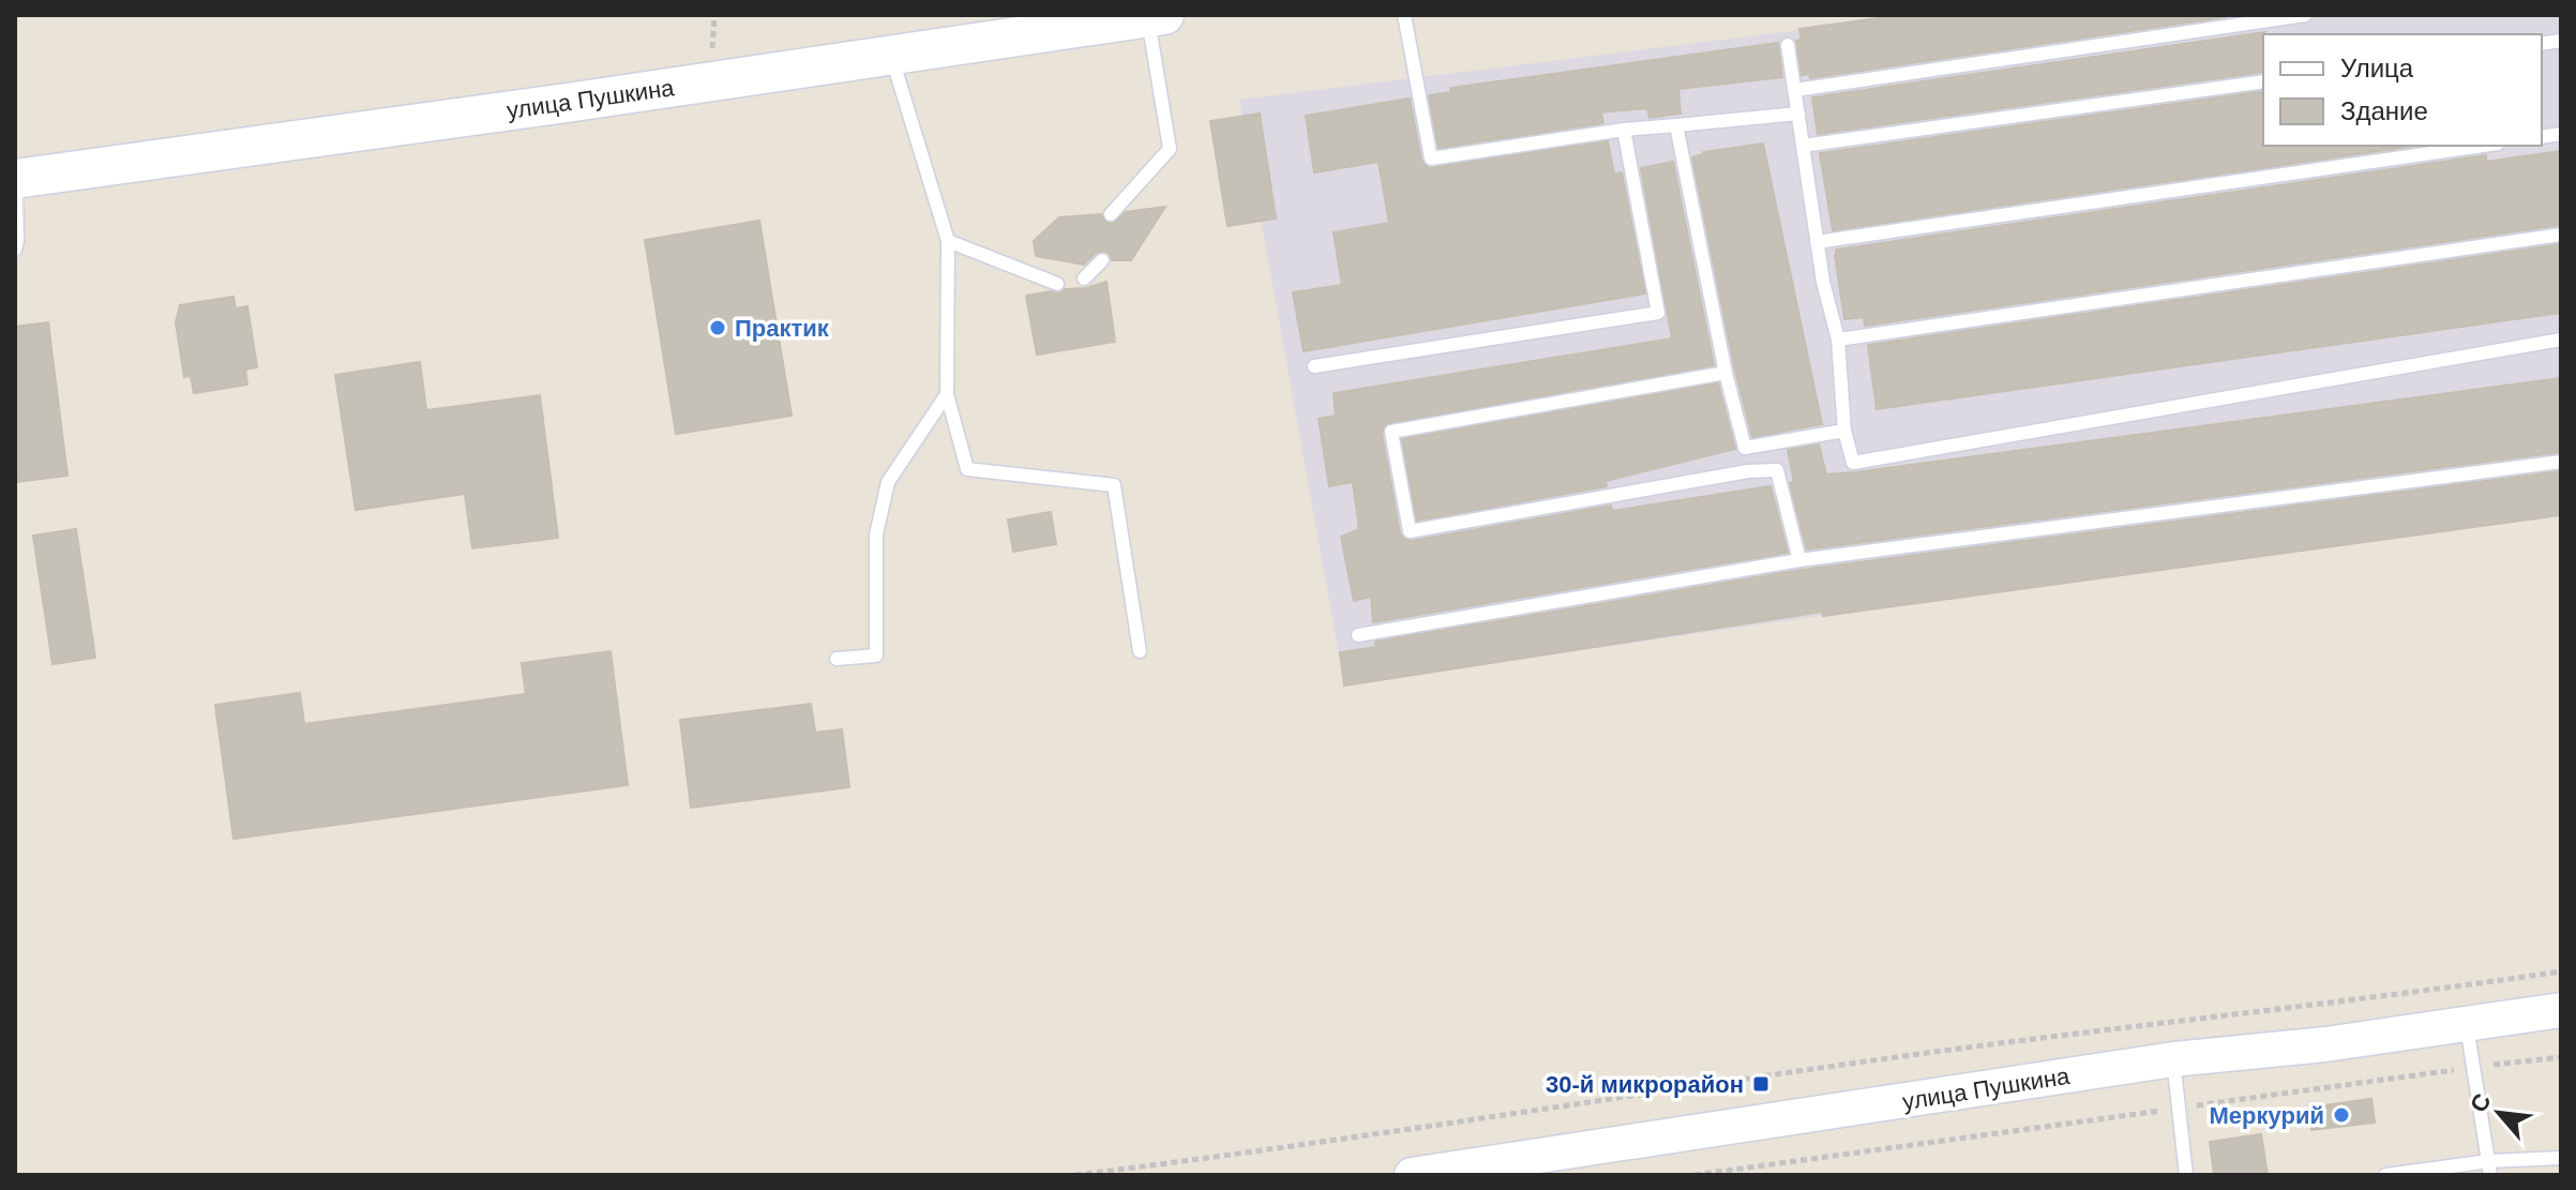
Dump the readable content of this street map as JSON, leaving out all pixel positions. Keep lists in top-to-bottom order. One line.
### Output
{"streets":{"main road":["улица Пушкина"]},"places":{"other":["Практик","Меркурий"],"transit":["30-й микрорайон"]},"legend":["Улица","Здание"],"north":"top left"}
